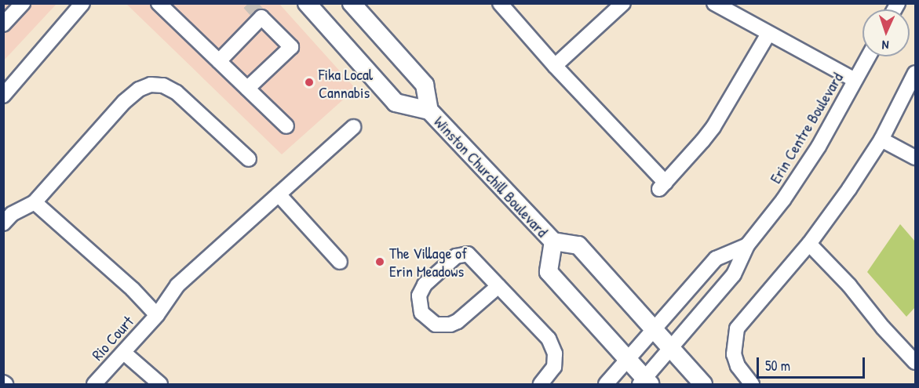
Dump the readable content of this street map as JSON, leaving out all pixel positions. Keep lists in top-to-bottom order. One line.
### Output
{"streets":{"main road":["Winston Churchill Boulevard"],"street":["Erin Centre Boulevard","Rio Court"]},"crossings":[["Erin Centre Boulevard","Winston Churchill Boulevard"]],"places":["Fika Local Cannabis","The Village of Erin Meadows"],"scale_bar":"50 m","north":"bottom"}
